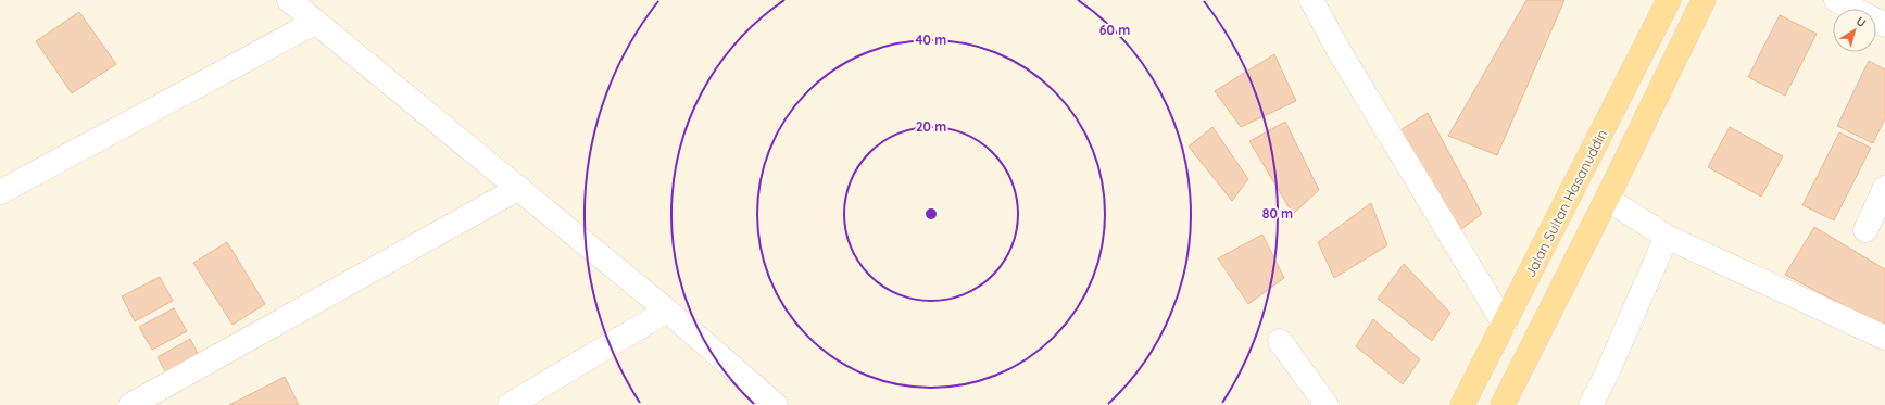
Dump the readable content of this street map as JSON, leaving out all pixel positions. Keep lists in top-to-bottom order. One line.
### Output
{"streets":{"main road":["Jalan Sultan Hasanuddin"]},"north":"top right","rings":["60 m","40 m","20 m","80 m"]}
